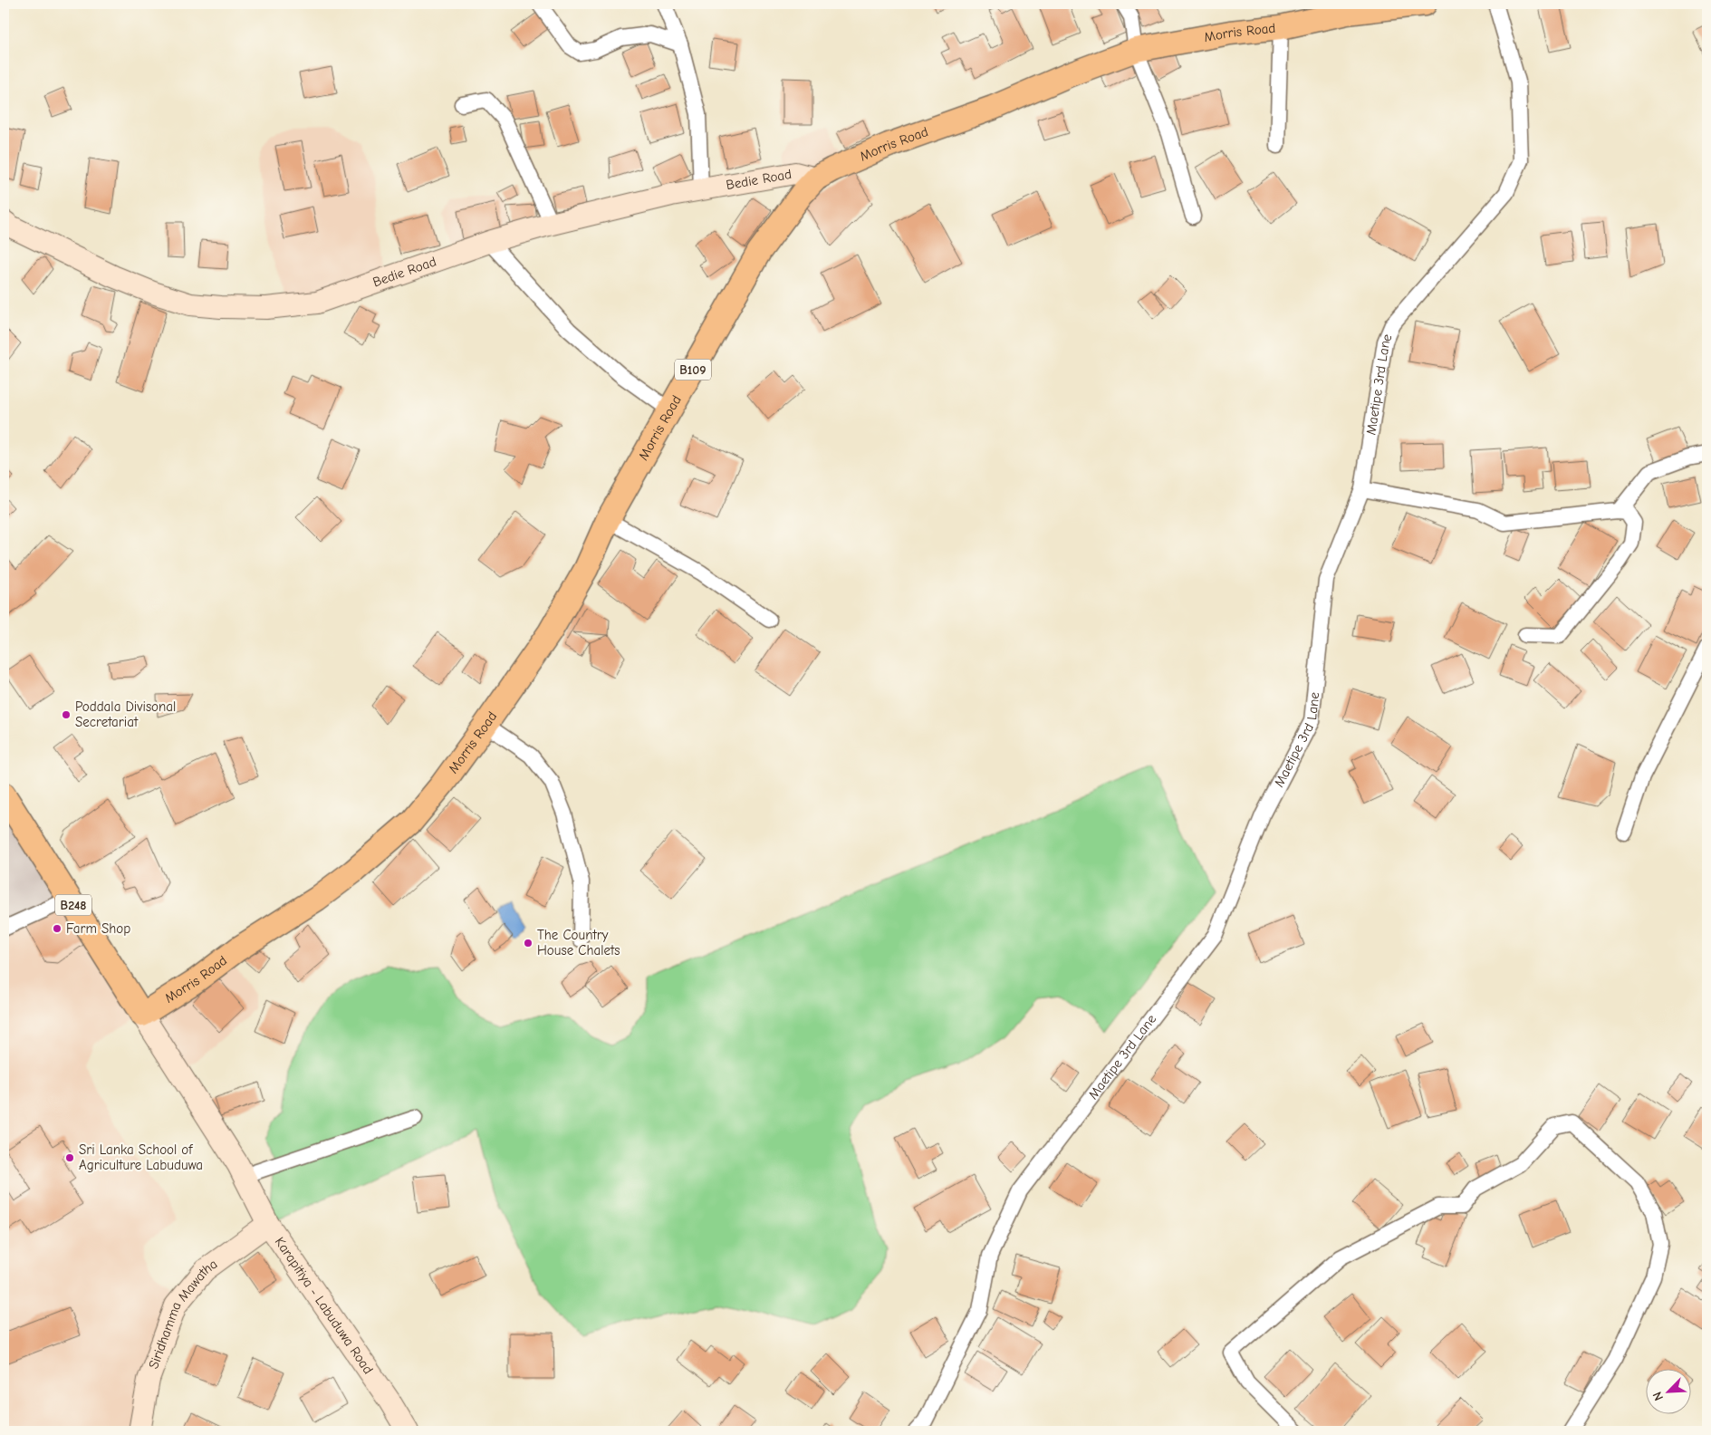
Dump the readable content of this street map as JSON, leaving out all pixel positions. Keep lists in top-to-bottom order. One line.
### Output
{"streets":{"main road":["Morris Road","B109","B248"],"street":["Bedie Road","Maetipe 3rd Lane","Karapitiya - Labuduwa Road","Siridhamma Mawatha"]},"crossings":[["Morris Road","Bedie Road"],["Morris Road","B248"],["Morris Road","Karapitiya - Labuduwa Road"],["B248","Karapitiya - Labuduwa Road"],["Karapitiya - Labuduwa Road","Siridhamma Mawatha"]],"places":["Poddala Divisonal Secretariat","Farm Shop","The Country House Chalets","Sri Lanka School of Agriculture Labuduwa"],"north":"bottom left"}
